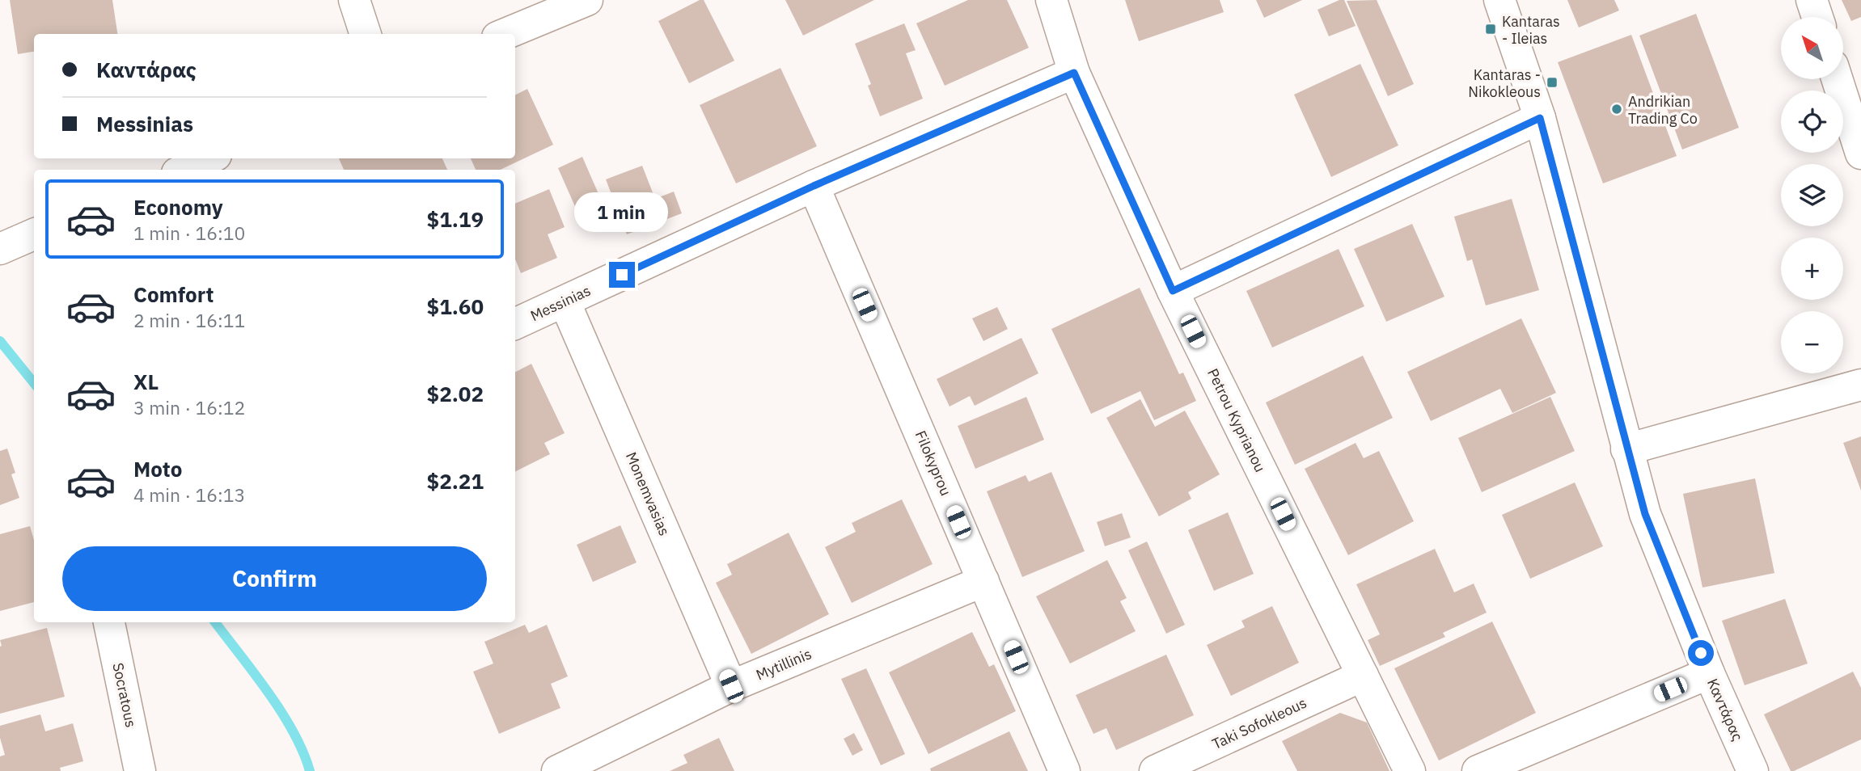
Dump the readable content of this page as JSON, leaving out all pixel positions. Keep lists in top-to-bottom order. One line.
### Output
{"streets":{"street":["Messinias","Petrou Kyprianou","Filokyprou","Monemvasias","Mytillinis","Socratous","Καντάρας","Taki Sofokleous"]},"crossings":[["Messinias","Petrou Kyprianou"],["Messinias","Filokyprou"],["Messinias","Monemvasias"],["Petrou Kyprianou","Taki Sofokleous"],["Filokyprou","Mytillinis"],["Monemvasias","Mytillinis"]],"places":{"transit":["Kantaras - Ileias","Kantaras - Nikokleous"],"other":["Andrikian Trading Co"]},"north":"top left","page":{"map_buttons":["+","−"],"banner":["Καντάρας","Messinias"],"list":[{"name":"Economy","note":"1 min · 16:10","value":"$1.19"},{"name":"Comfort","note":"2 min · 16:11","value":"$1.60"},{"name":"XL","note":"3 min · 16:12","value":"$2.02"},{"name":"Moto","note":"4 min · 16:13","value":"$2.21"}],"bubble":"1 min","buttons":"Confirm"}}
